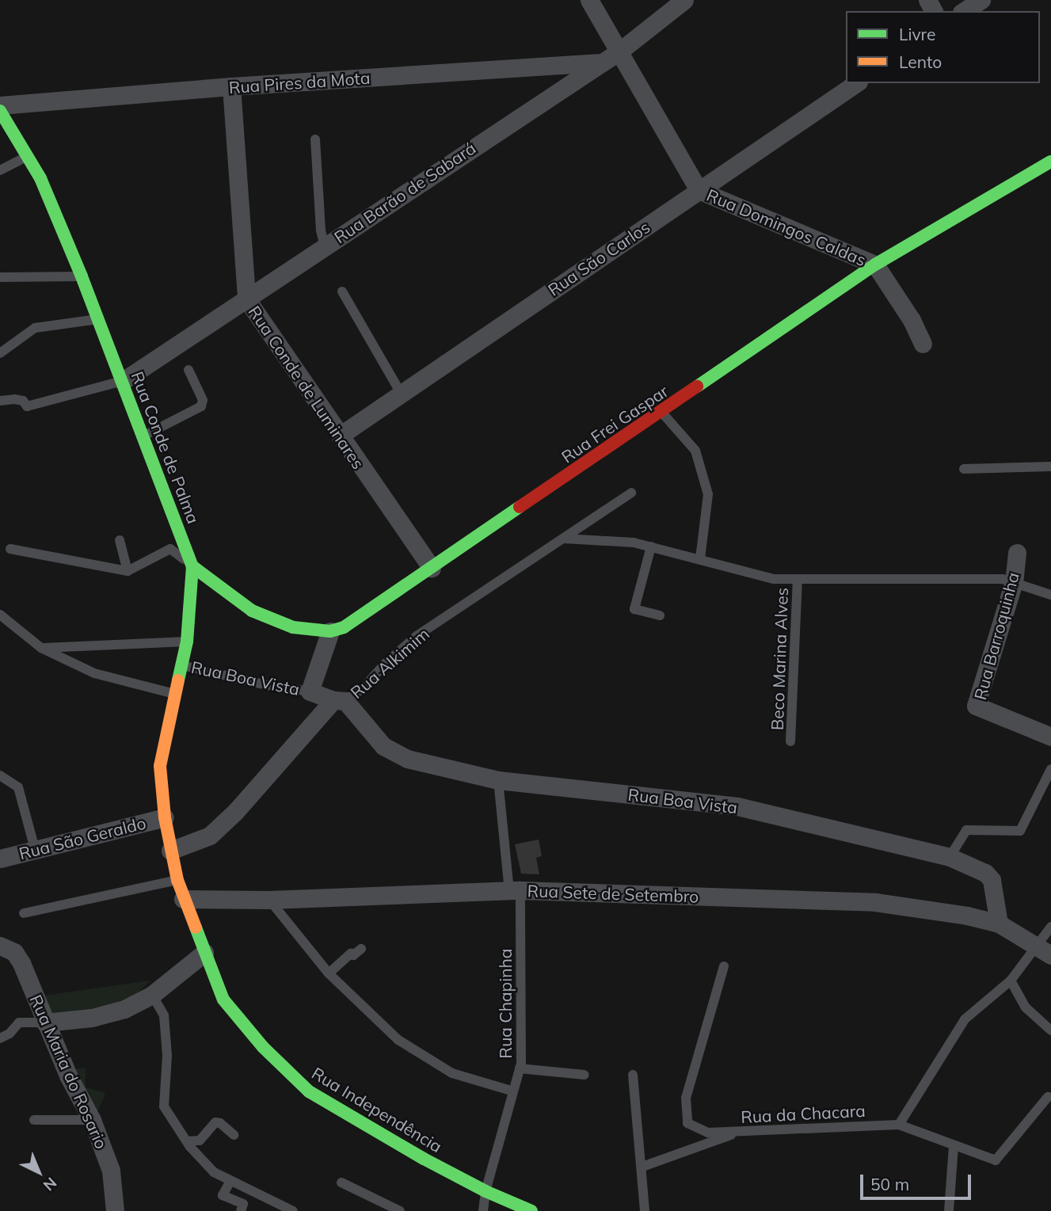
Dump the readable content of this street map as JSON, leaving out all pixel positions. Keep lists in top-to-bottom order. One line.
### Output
{"streets":{"street":["Rua Pires da Mota","Rua Barão de Sabará","Rua Domingos Caldas","Rua São Carlos","Rua Conde de Luminares","Rua Frei Gaspar","Rua Conde de Palma","Rua Barroquinha","Rua Alkimim","Rua Boa Vista","Rua São Geraldo","Rua Sete de Setembro","Rua Maria do Rosario","Rua Independência"],"lane":["Beco Marina Alves","Rua Chapinha","Rua da Chacara"]},"crossings":[["Rua Pires da Mota","Rua Barão de Sabará"],["Rua Pires da Mota","Rua Conde de Luminares"],["Rua Barão de Sabará","Rua Domingos Caldas"],["Rua Barão de Sabará","Rua Conde de Luminares"],["Rua Barão de Sabará","Rua Conde de Palma"],["Rua Domingos Caldas","Rua São Carlos"],["Rua Domingos Caldas","Rua Frei Gaspar"],["Rua São Carlos","Rua Conde de Luminares"],["Rua Conde de Luminares","Rua Frei Gaspar"],["Rua Conde de Palma","Rua Boa Vista"],["Rua Conde de Palma","Rua São Geraldo"],["Rua Conde de Palma","Rua Independência"],["Rua Alkimim","Rua Boa Vista"],["Rua Alkimim","Rua Independência"],["Rua Boa Vista","Rua Sete de Setembro"],["Rua Boa Vista","Rua Chapinha"],["Rua São Geraldo","Rua Independência"],["Rua Sete de Setembro","Rua Chapinha"],["Rua Sete de Setembro","Rua Independência"],["Rua Chapinha","Rua Independência"]],"legend":["Livre","Lento"],"scale_bar":"50 m","north":"bottom right"}
